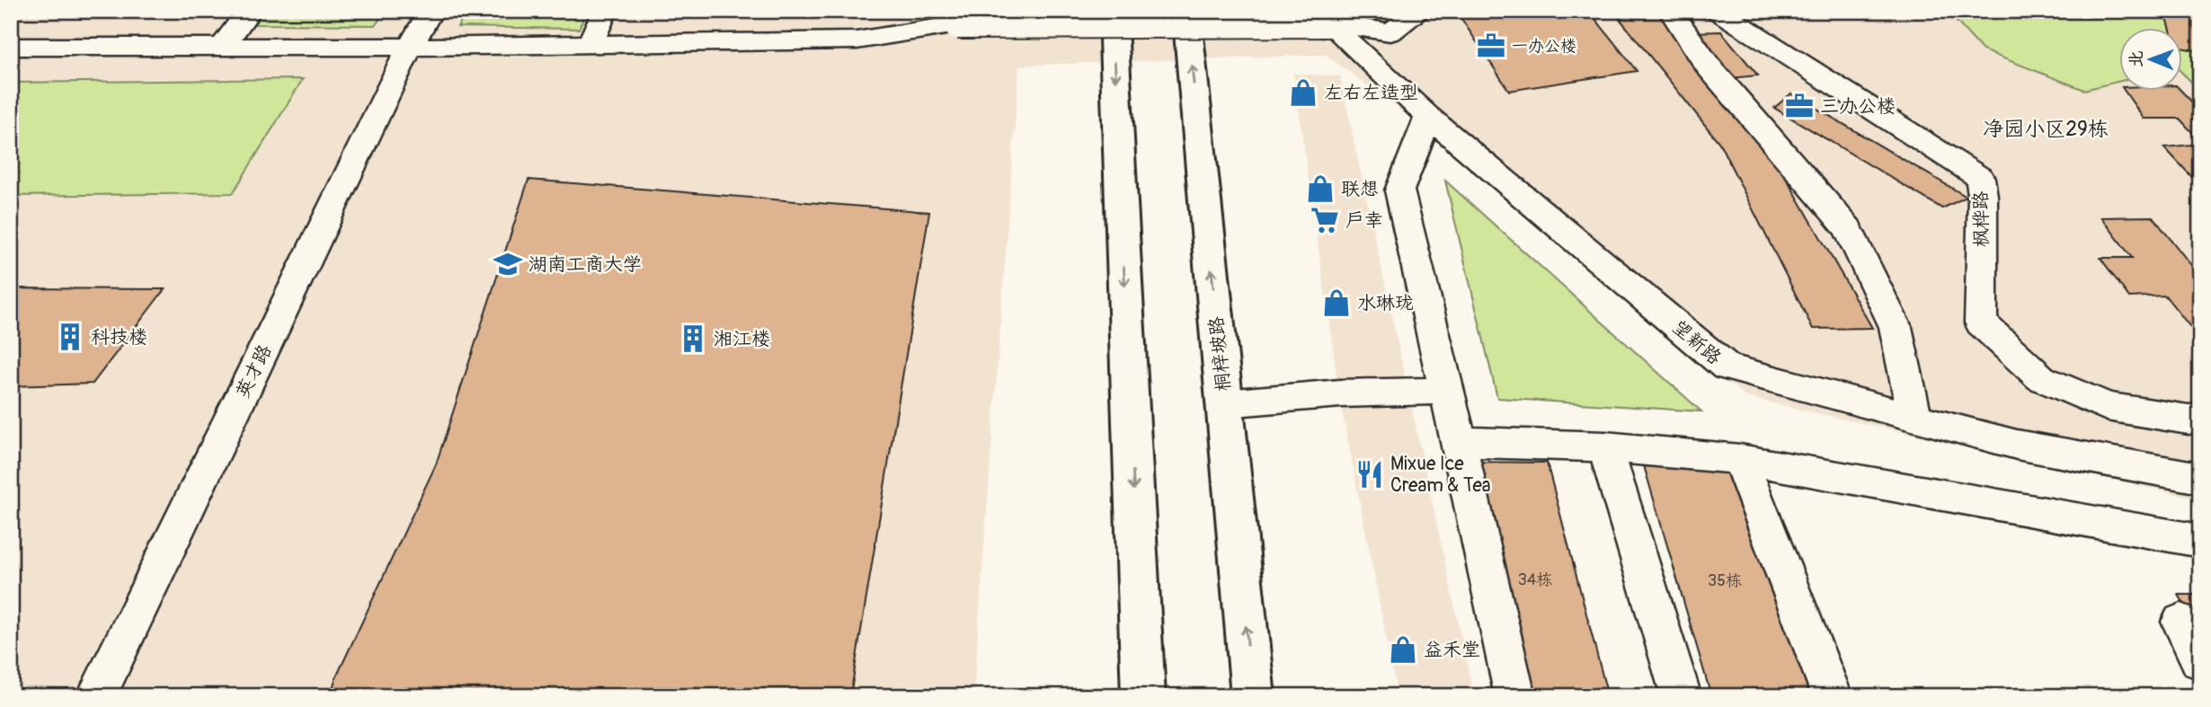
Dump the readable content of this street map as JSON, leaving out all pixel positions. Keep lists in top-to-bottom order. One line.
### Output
{"streets":{"main road":["桐梓坡路"],"street":["枫桦路","望新路","英才路"]},"districts":["净园小区29栋"],"places":{"office":["一办公楼","三办公楼"],"shop":["左右左造型","联想","水琳珑","益禾堂"],"supermarket":["户幸"],"school or university":["湖南工商大学"],"building":["科技楼","湘江楼"],"restaurant":["Mixue Ice Cream & Tea"]},"house_numbers":["34栋","35栋"],"north":"left"}
